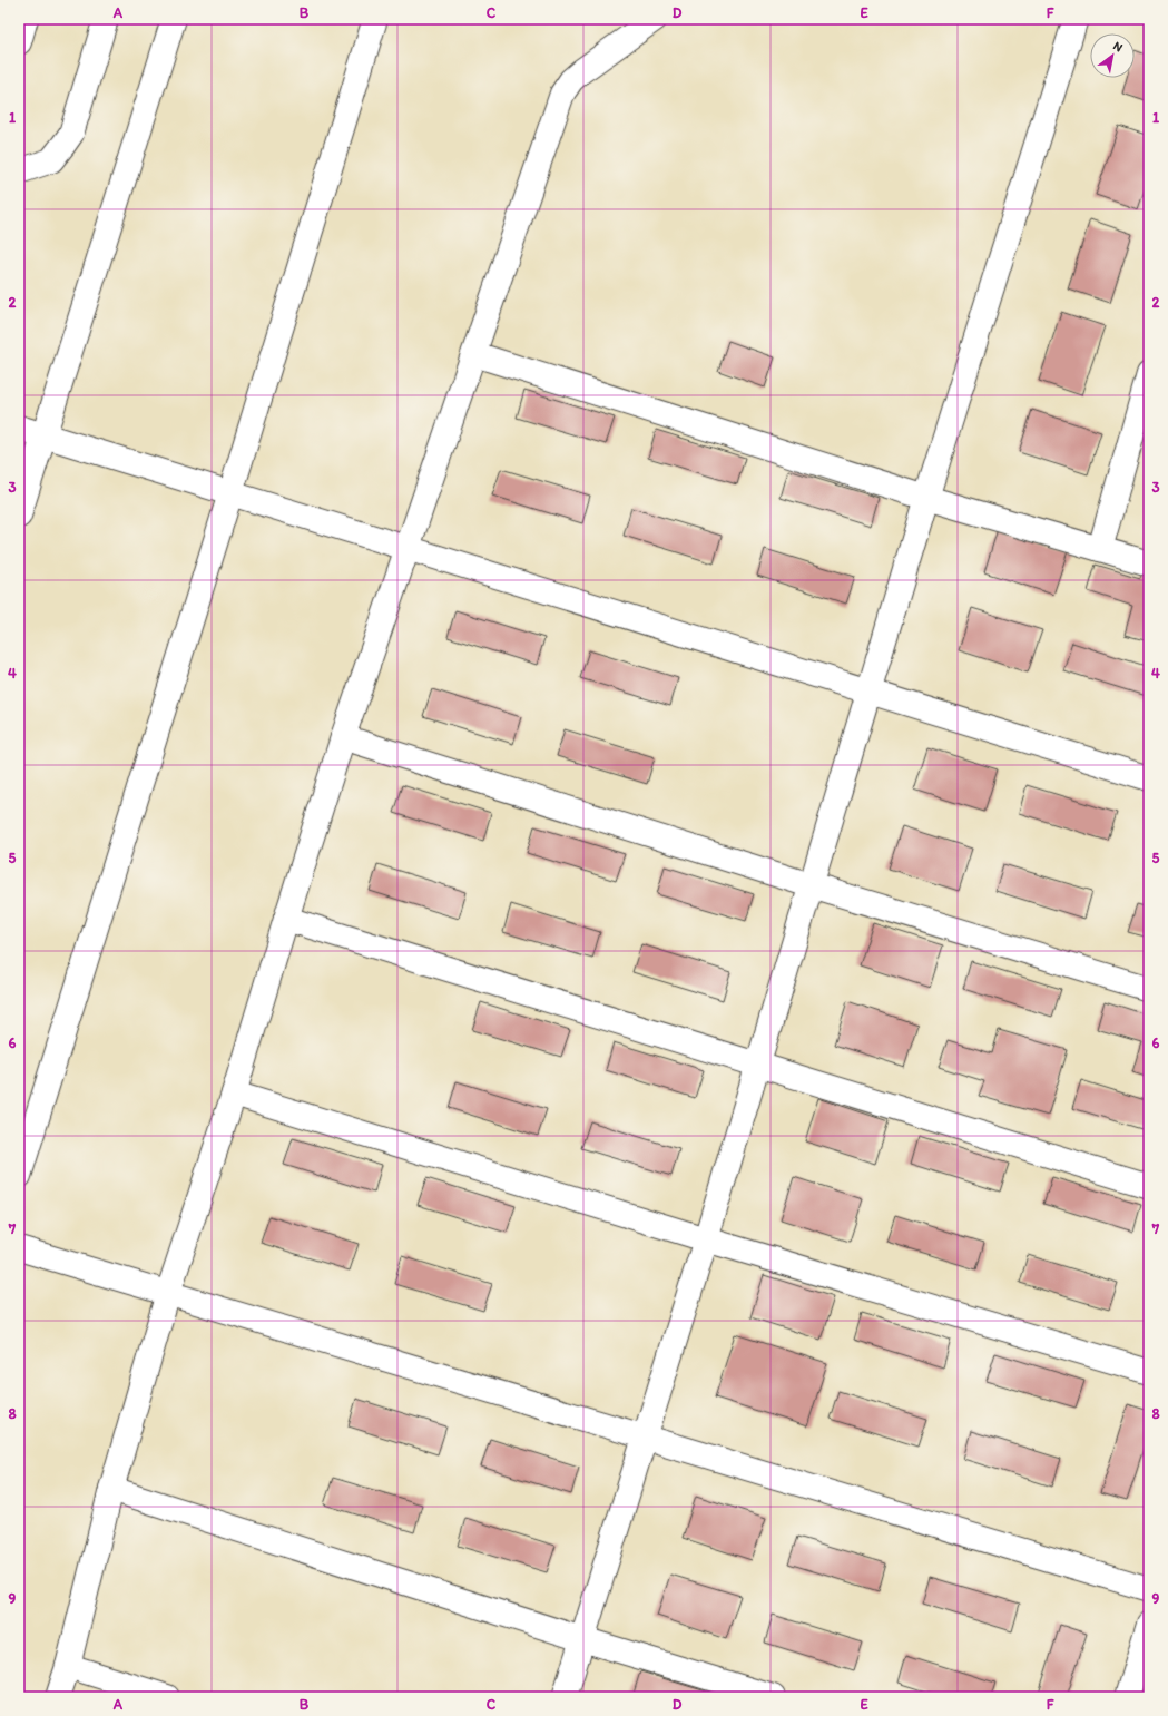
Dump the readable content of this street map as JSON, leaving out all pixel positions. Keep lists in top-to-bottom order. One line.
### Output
{"north":"top right","grid":{"columns":["A","B","C","D","E","F"],"rows":["1","2","3","4","5","6","7","8","9"]}}
